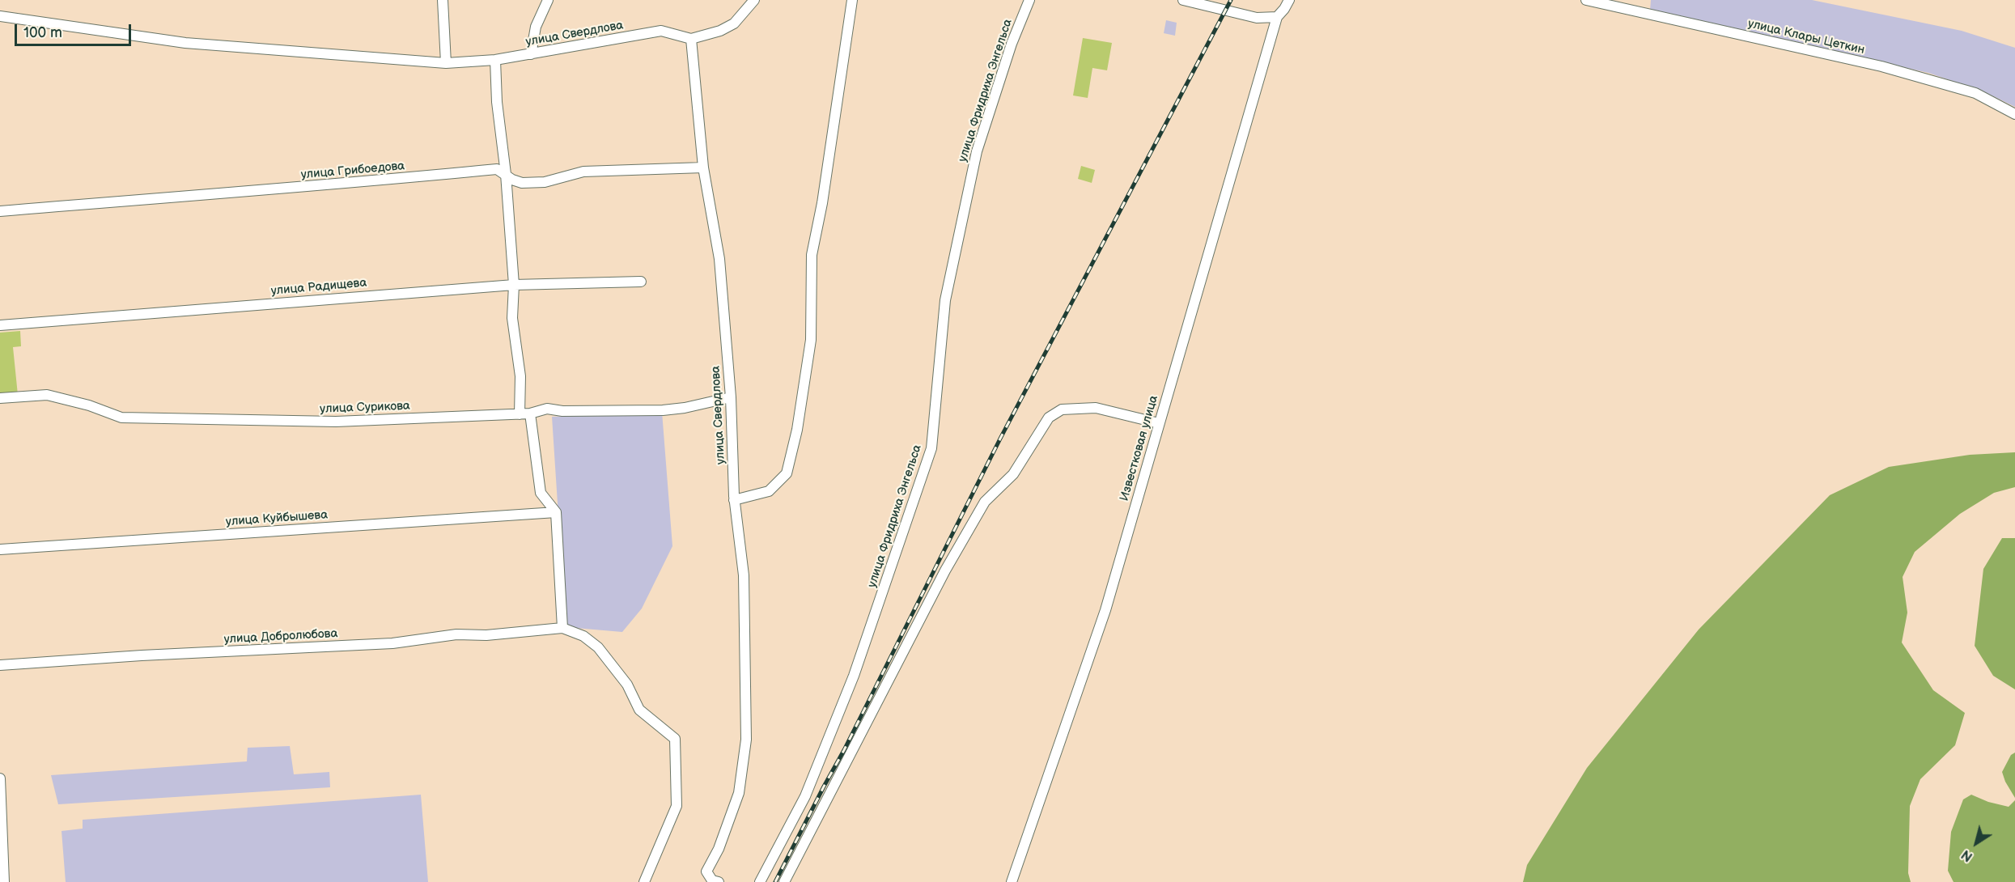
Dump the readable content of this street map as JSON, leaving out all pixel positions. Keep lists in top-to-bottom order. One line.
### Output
{"streets":{"street":["улица Свердлова","улица Клары Цеткин","улица Фридриха Энгельса","улица Грибоедова","улица Радищева","улица Сурикова","Известковая улица","улица Куйбышева","улица Добролюбова"]},"crossings":[["улица Свердлова","улица Грибоедова"],["улица Свердлова","улица Сурикова"]],"scale_bar":"100 m","north":"bottom left"}
